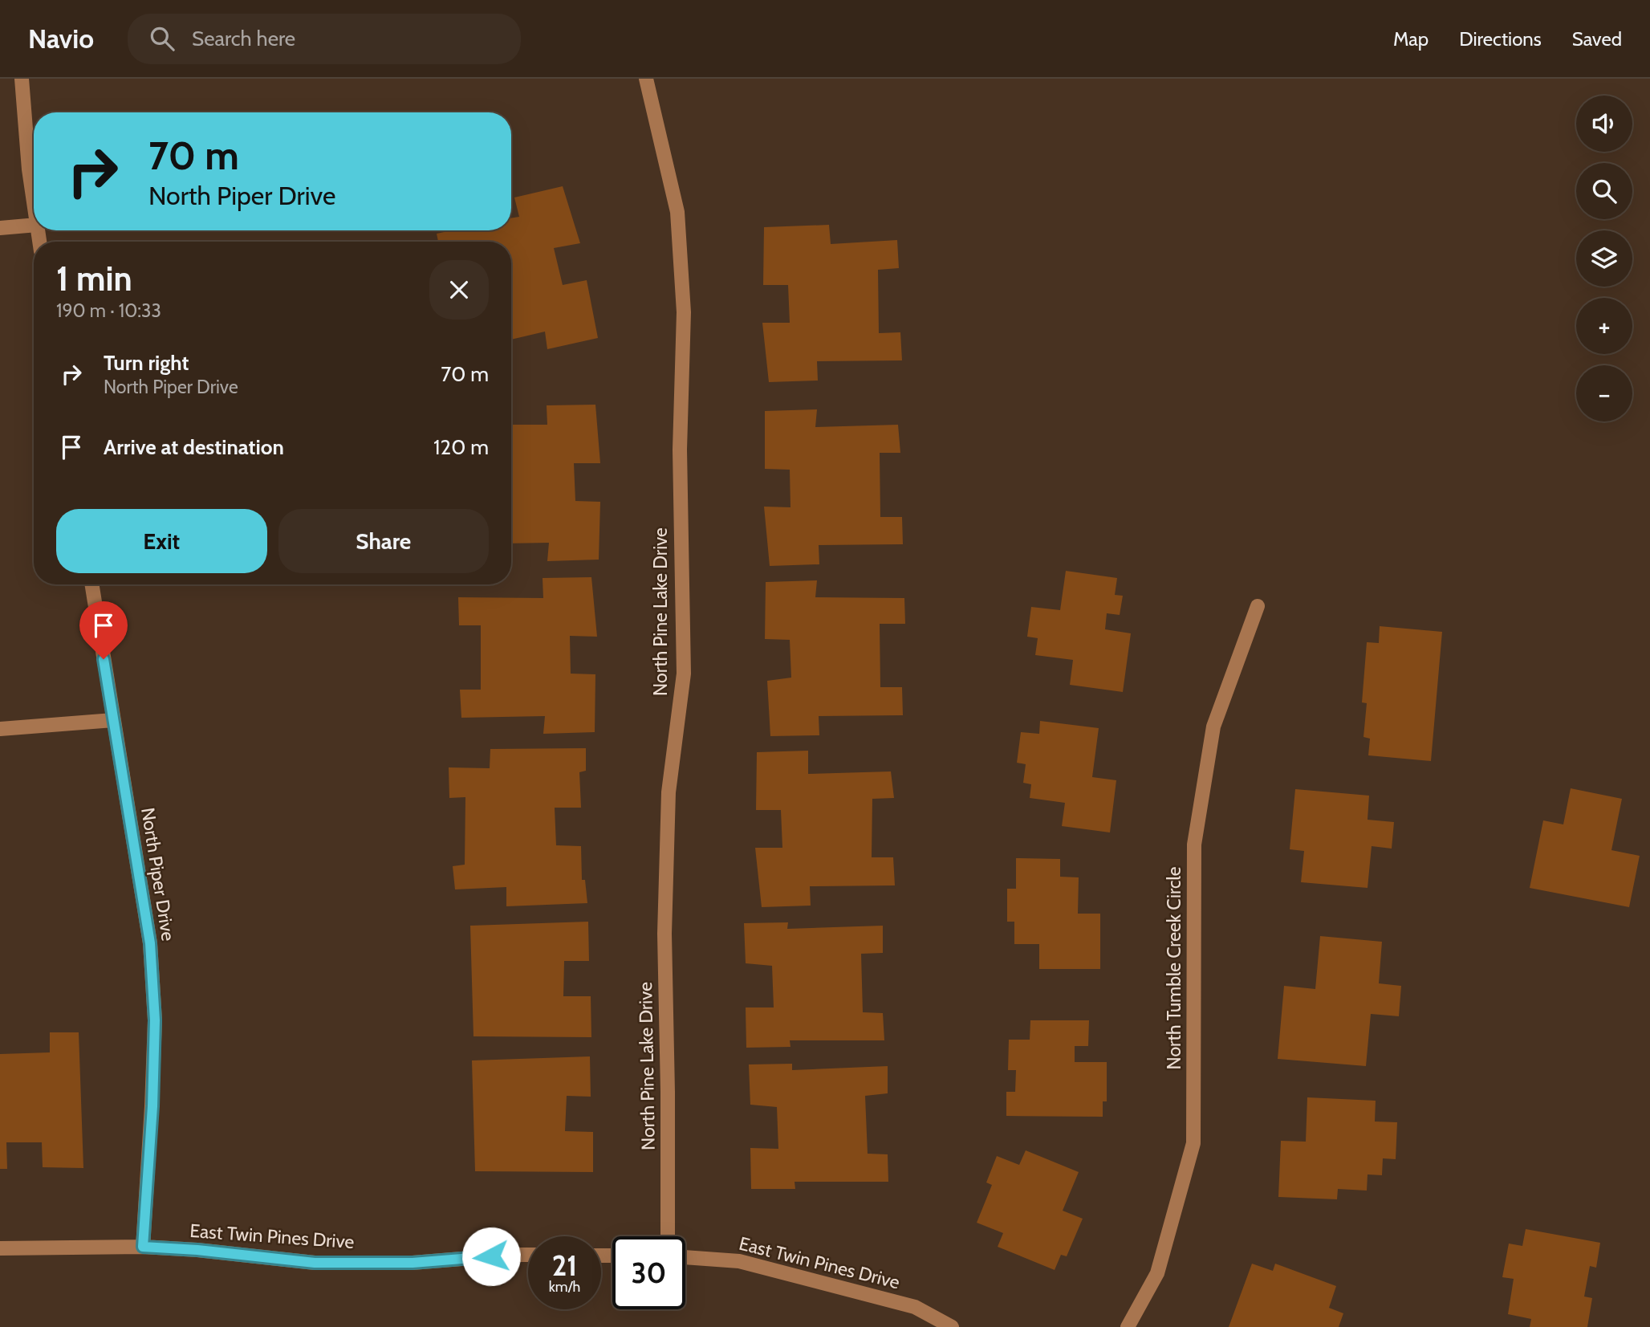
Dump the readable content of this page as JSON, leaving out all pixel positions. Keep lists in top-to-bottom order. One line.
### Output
{"streets":{"street":["North Pine Lake Drive","North Piper Drive","North Tumble Creek Circle","East Twin Pines Drive"]},"crossings":[["North Piper Drive","East Twin Pines Drive"]],"page":{"header":"Navio","search":"Search here","nav":["Map","Directions","Saved"],"map_buttons":["+","−"],"turn":["70 m","North Piper Drive"],"heading":["1 min","190 m · 10:33"],"list":[{"name":"Turn right","note":"North Piper Drive","value":"70 m"},{"name":"Arrive at destination","value":"120 m"}],"buttons":["Exit","Share"],"speed":"21 km/h","limit":"30"}}
